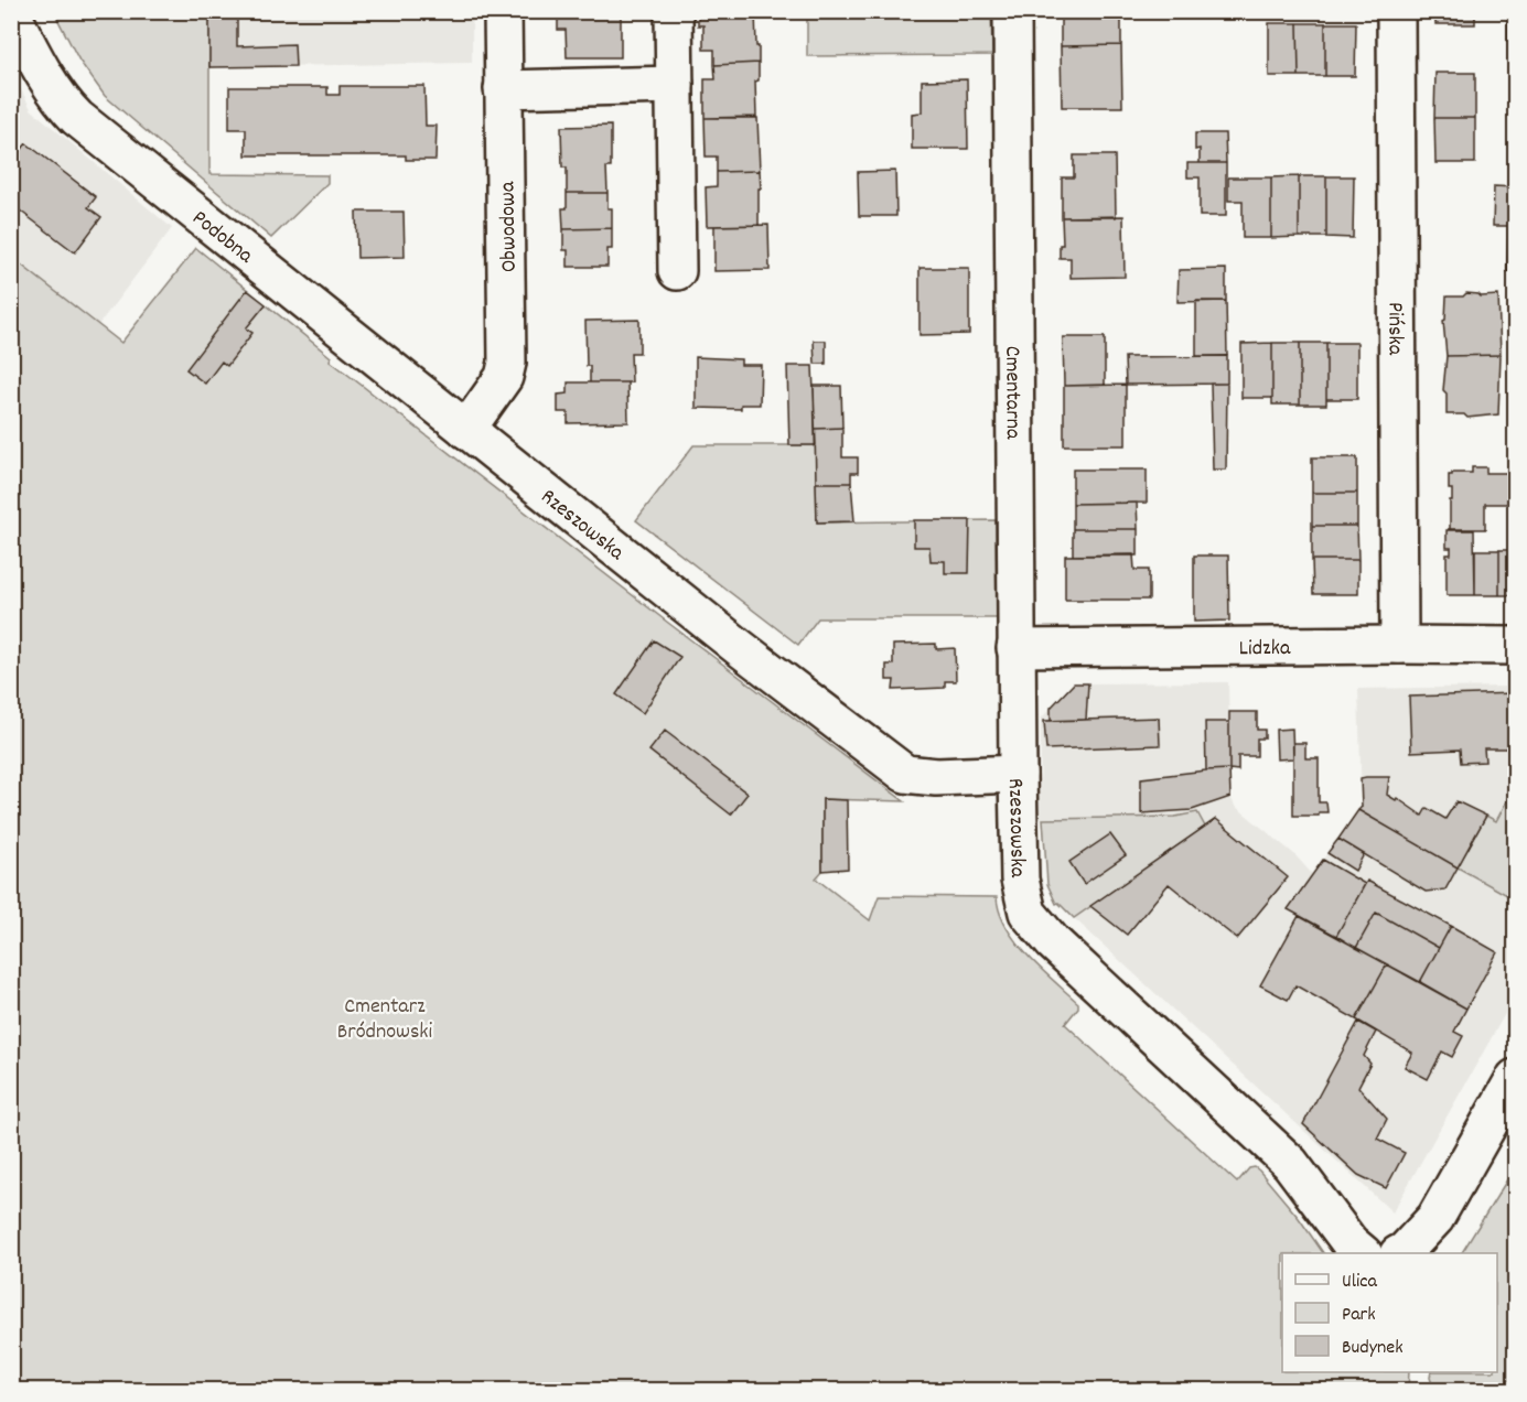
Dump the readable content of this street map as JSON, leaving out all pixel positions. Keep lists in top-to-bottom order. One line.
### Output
{"streets":{"street":["Obwodowa","Podobna","Pińska","Cmentarna","Rzeszowska","Lidzka"]},"crossings":[["Obwodowa","Podobna"],["Obwodowa","Rzeszowska"],["Podobna","Rzeszowska"],["Pińska","Lidzka"],["Cmentarna","Rzeszowska"],["Cmentarna","Lidzka"]],"parks":["Cmentarz Bródnowski"],"legend":["Ulica","Park","Budynek"]}
